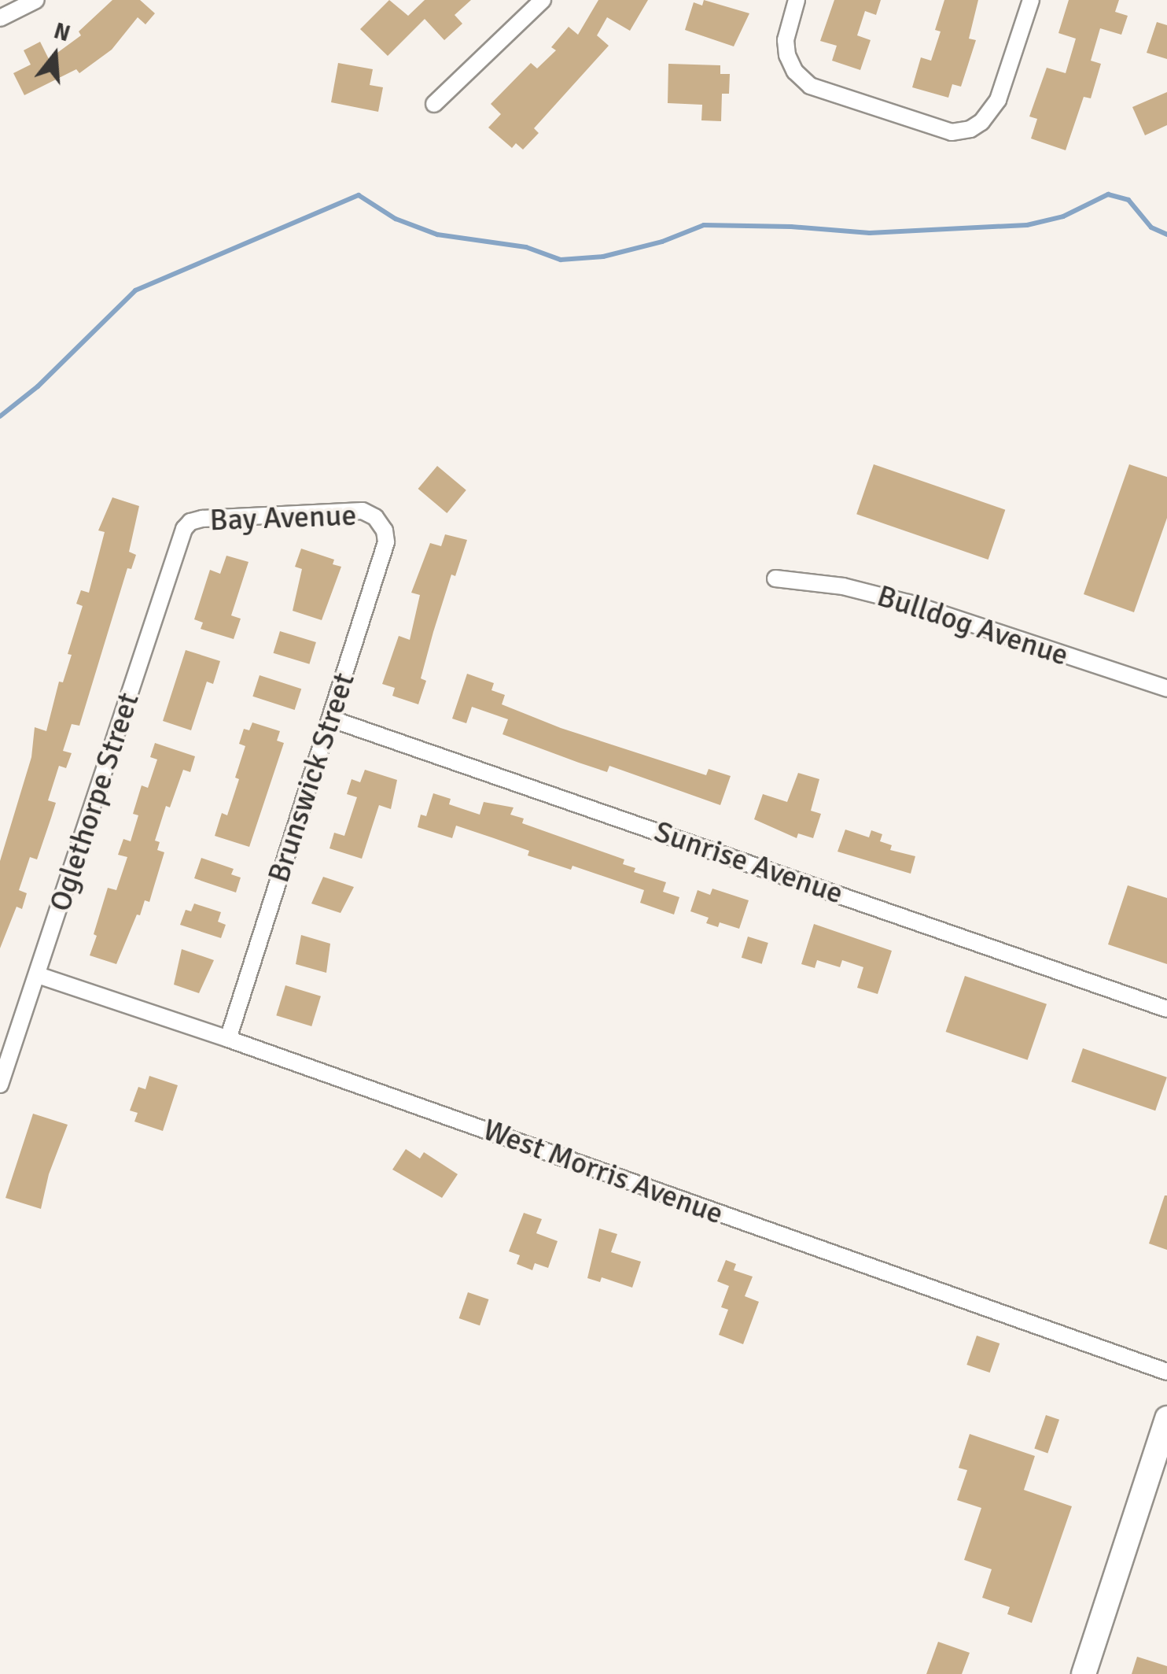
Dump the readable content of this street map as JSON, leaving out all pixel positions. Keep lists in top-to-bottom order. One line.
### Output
{"streets":{"street":["Bay Avenue","Bulldog Avenue","Brunswick Street","Oglethorpe Street","Sunrise Avenue","West Morris Avenue"]},"crossings":[["Bay Avenue","Brunswick Street"],["Bay Avenue","Oglethorpe Street"],["Brunswick Street","Sunrise Avenue"],["Brunswick Street","West Morris Avenue"],["Oglethorpe Street","West Morris Avenue"]],"north":"top"}
